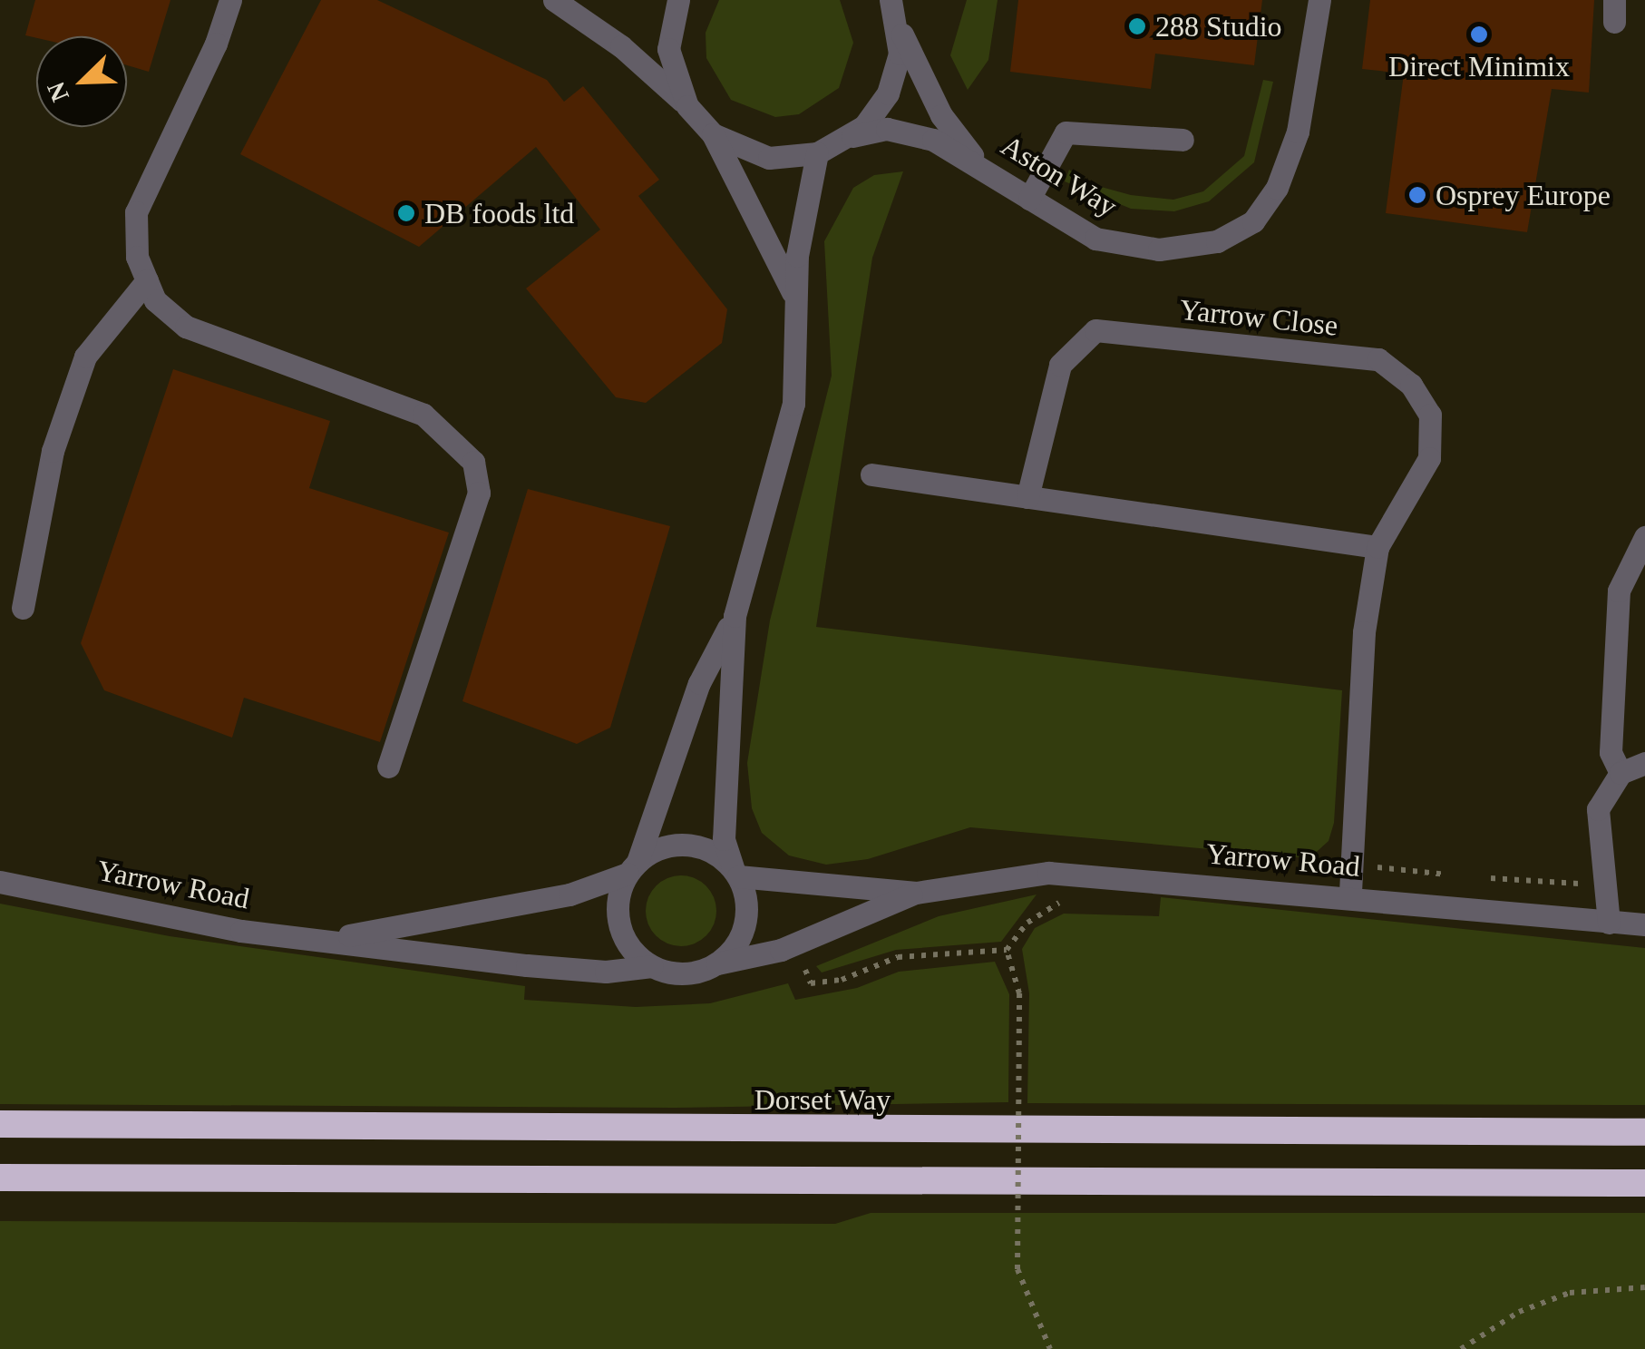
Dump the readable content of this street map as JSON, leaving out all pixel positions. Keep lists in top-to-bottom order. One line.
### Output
{"streets":{"highway":["Dorset Way"],"street":["Aston Way","Yarrow Close","Yarrow Road"]},"crossings":[["Yarrow Close","Yarrow Road"]],"places":["288 Studio","Direct Minimix","Osprey Europe","DB foods ltd"],"north":"bottom left"}
